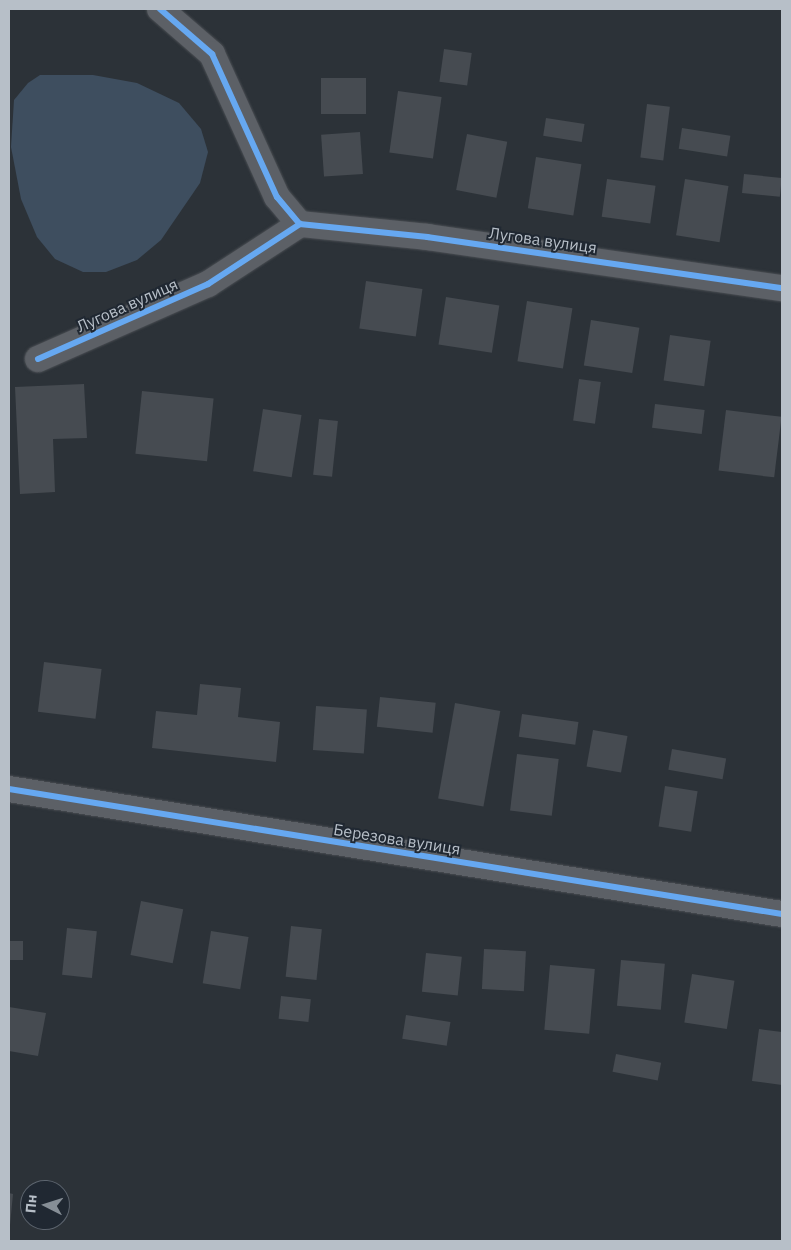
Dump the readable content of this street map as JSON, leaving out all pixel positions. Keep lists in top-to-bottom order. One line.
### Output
{"streets":{"street":["Лугова вулиця","Березова вулиця"]},"north":"left"}
